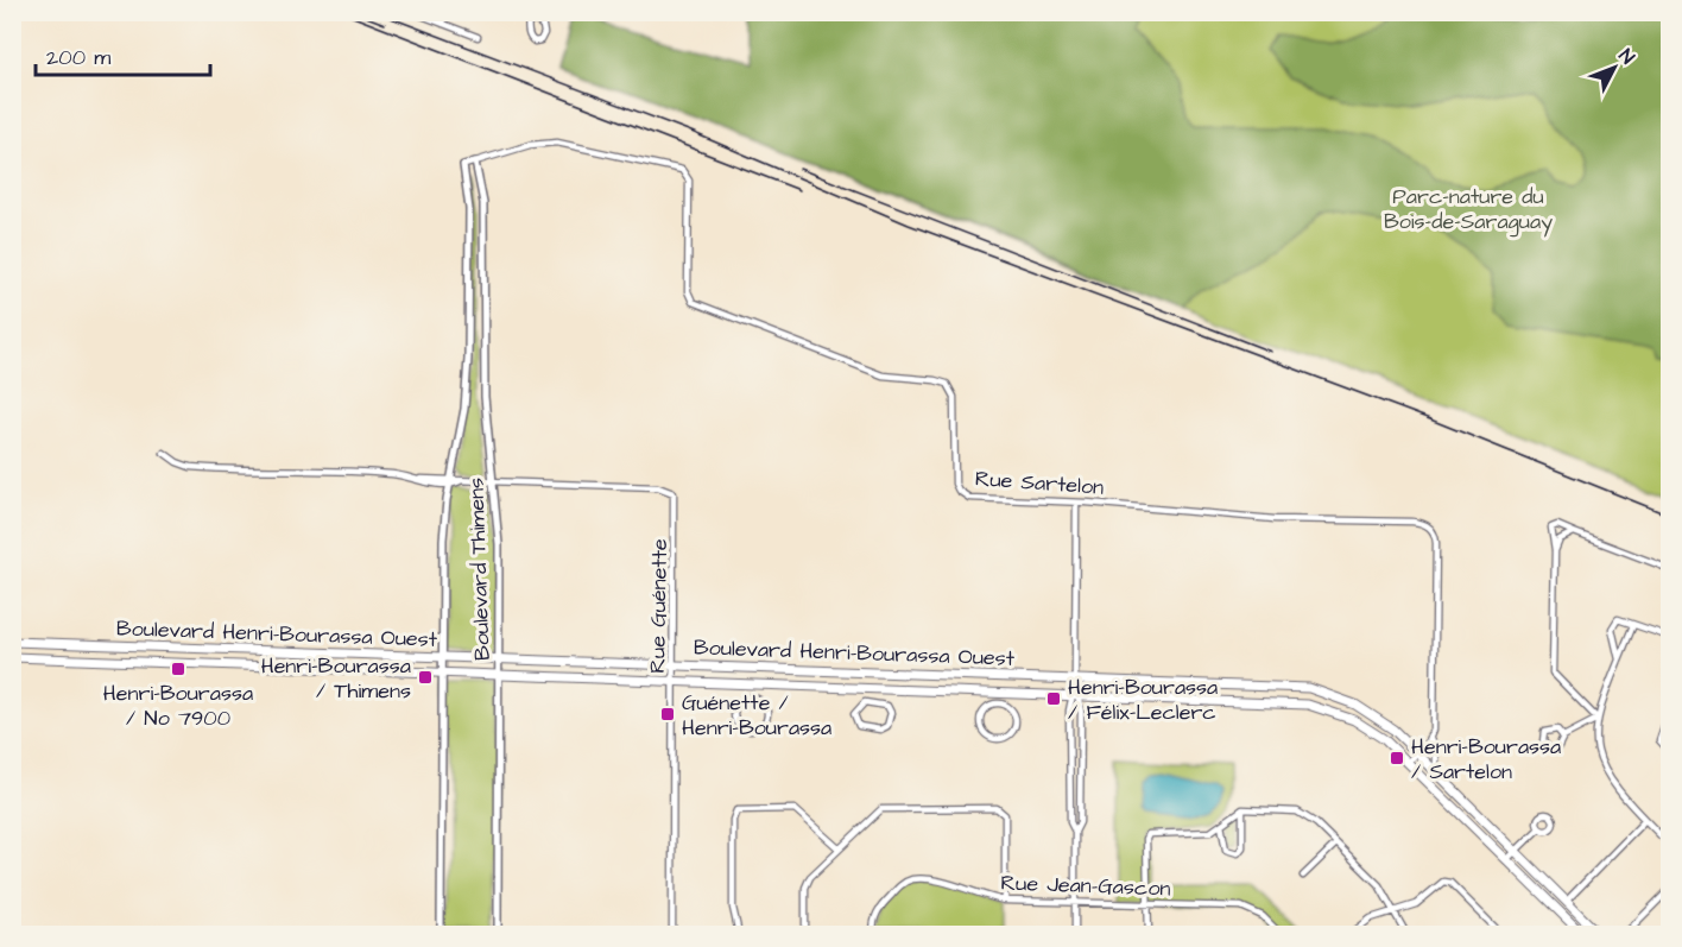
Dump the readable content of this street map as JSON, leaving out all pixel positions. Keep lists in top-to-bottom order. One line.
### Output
{"streets":{"main road":["Boulevard Henri-Bourassa Ouest"],"street":["Rue Sartelon","Boulevard Thimens","Rue Guénette","Rue Jean-Gascon"]},"crossings":[["Rue Sartelon","Boulevard Thimens"],["Rue Sartelon","Boulevard Henri-Bourassa Ouest"],["Boulevard Thimens","Rue Guénette"],["Boulevard Thimens","Boulevard Henri-Bourassa Ouest"],["Rue Guénette","Boulevard Henri-Bourassa Ouest"]],"parks":["Parc-nature du Bois-de-Saraguay"],"places":{"transit":["Henri-Bourassa / No 7900","Henri-Bourassa / Thimens","Henri-Bourassa / Félix-Leclerc","Guénette / Henri-Bourassa","Henri-Bourassa / Sartelon"]},"scale_bar":"200 m","north":"top right"}
